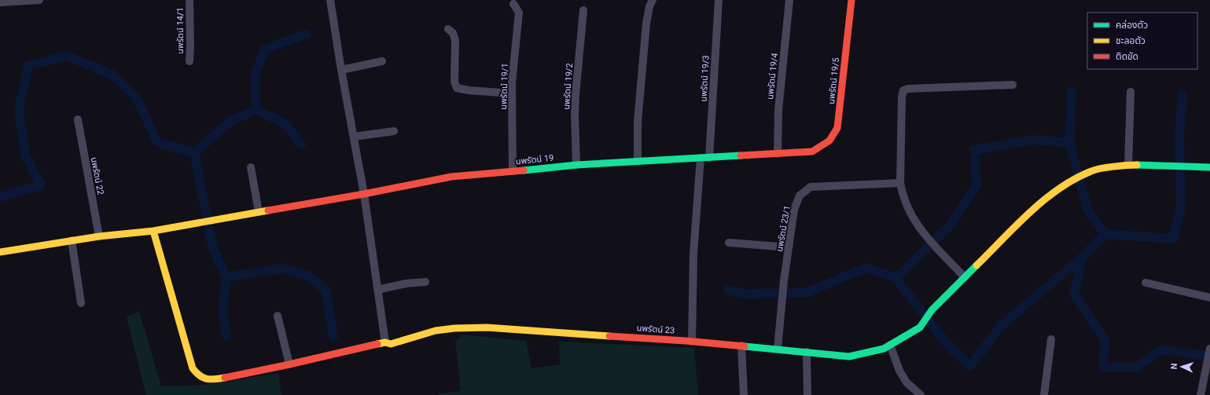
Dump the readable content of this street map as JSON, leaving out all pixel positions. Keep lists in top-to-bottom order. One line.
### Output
{"streets":{"street":["นพรัตน์ 14/1","นพรัตน์ 19/4","นพรัตน์ 19/3","นพรัตน์ 19/5","นพรัตน์ 19/1","นพรัตน์ 19/2","นพรัตน์ 19","นพรัตน์ 22","นพรัตน์ 23/1","นพรัตน์ 23"]},"crossings":[["นพรัตน์ 19/4","นพรัตน์ 19"],["นพรัตน์ 19/3","นพรัตน์ 19"],["นพรัตน์ 19/5","นพรัตน์ 19"],["นพรัตน์ 19/1","นพรัตน์ 19"],["นพรัตน์ 19/2","นพรัตน์ 19"],["นพรัตน์ 19","นพรัตน์ 22"],["นพรัตน์ 19","นพรัตน์ 23"],["นพรัตน์ 23/1","นพรัตน์ 23"]],"legend":["คล่องตัว","ชะลอตัว","ติดขัด"],"north":"left"}
